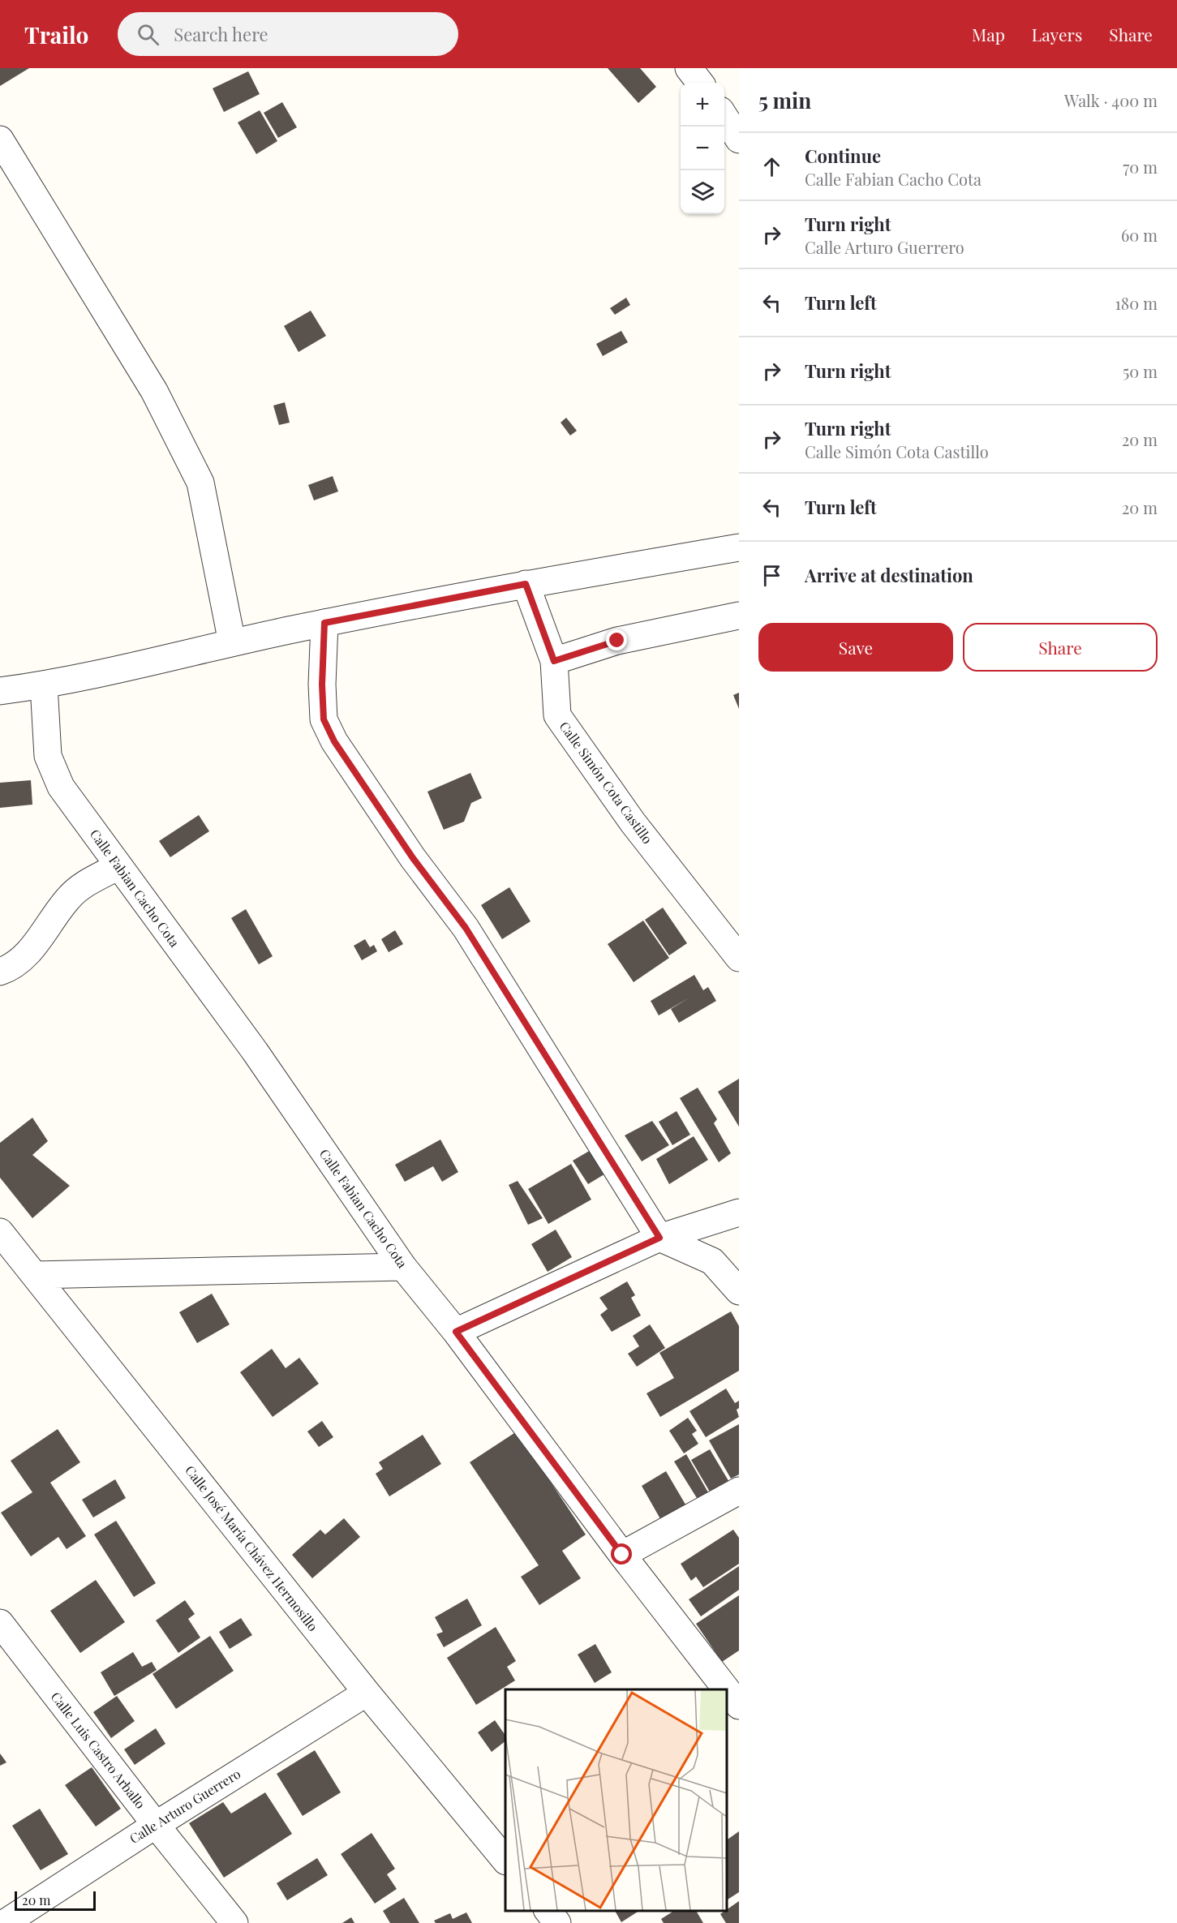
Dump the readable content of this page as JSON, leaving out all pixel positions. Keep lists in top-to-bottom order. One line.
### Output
{"streets":{"street":["Calle Simón Cota Castillo","Calle Fabian Cacho Cota","Calle José María Chávez Hermosillo","Calle Luis Castro Arballo","Calle Arturo Guerrero"]},"crossings":[["Calle José María Chávez Hermosillo","Calle Arturo Guerrero"],["Calle Luis Castro Arballo","Calle Arturo Guerrero"]],"scale_bar":"20 m","page":{"header":"Trailo","search":"Search here","nav":["Map","Layers","Share"],"heading":["5 min","Walk · 400 m"],"map_buttons":["+","−"],"list":[["Continue","Calle Fabian Cacho Cota","70 m"],["Turn right","Calle Arturo Guerrero","60 m"],["Turn left","180 m"],["Turn right","50 m"],["Turn right","Calle Simón Cota Castillo","20 m"],["Turn left","20 m"],"Arrive at destination"],"buttons":["Save","Share"],"scale":"20 m"}}
